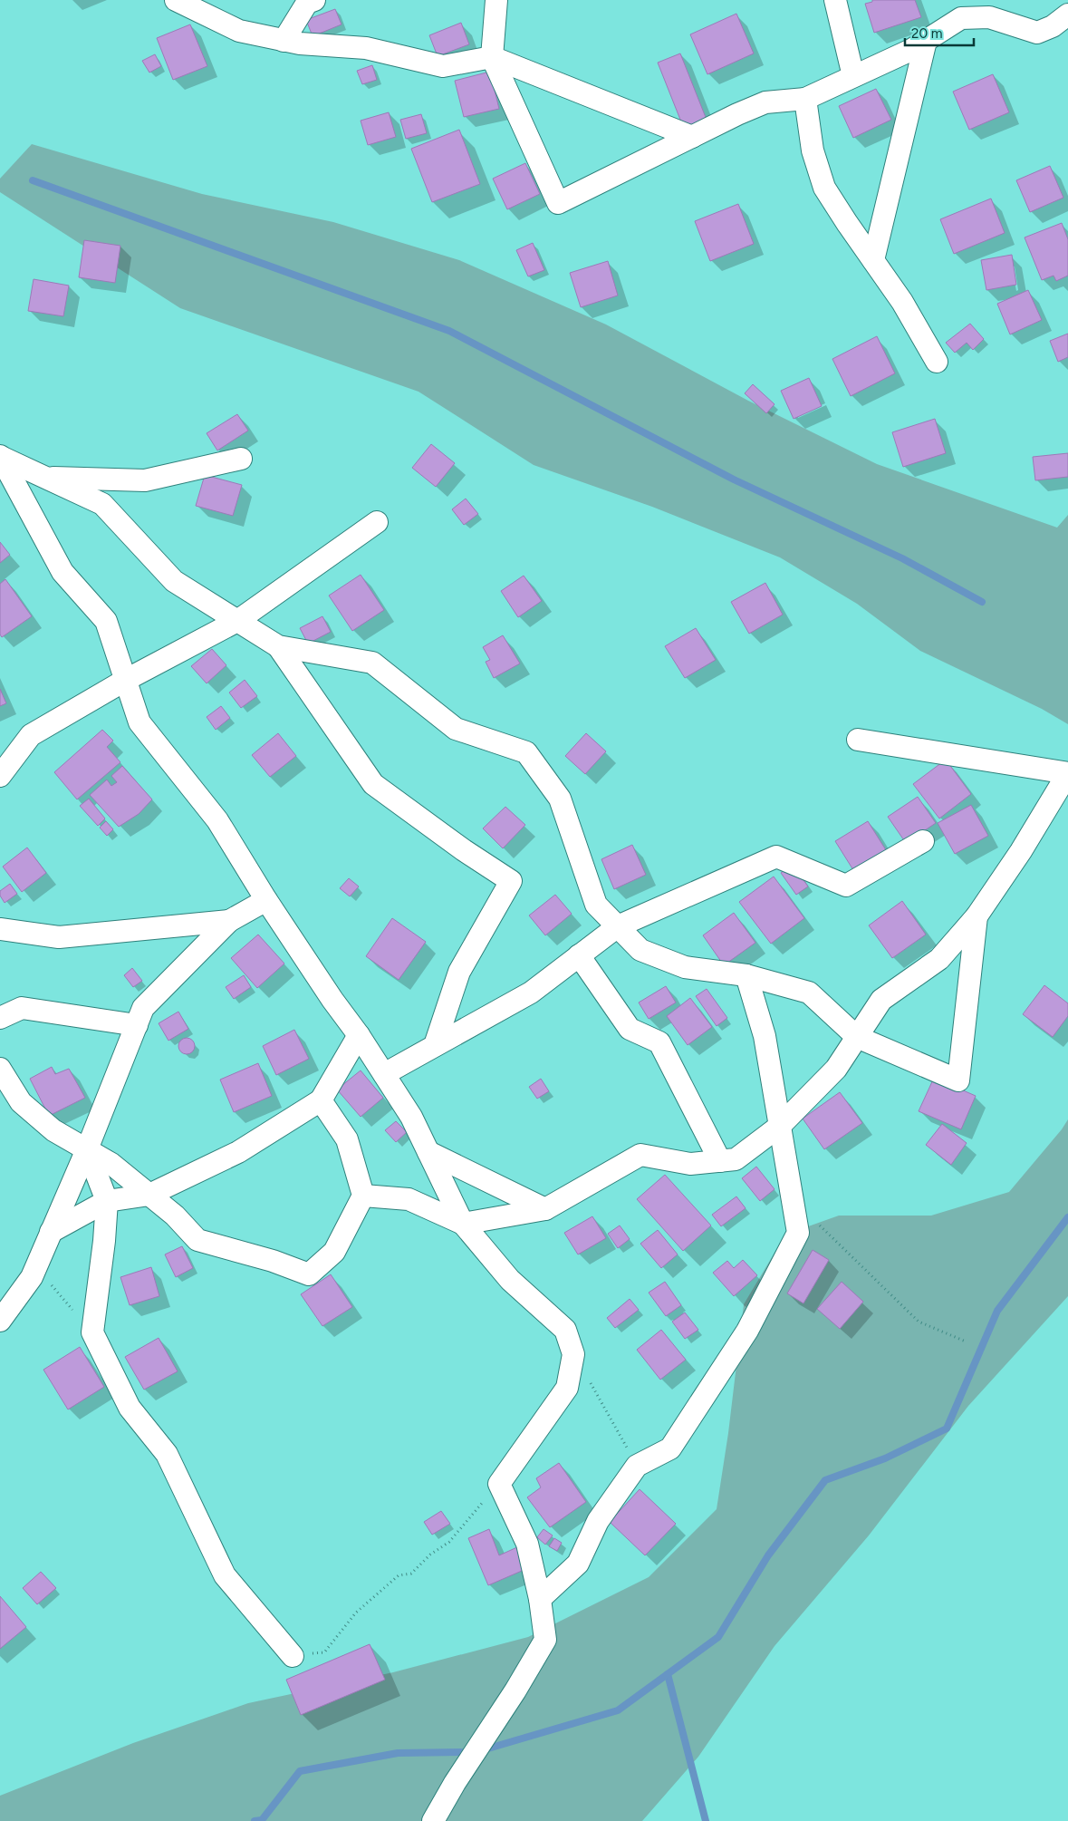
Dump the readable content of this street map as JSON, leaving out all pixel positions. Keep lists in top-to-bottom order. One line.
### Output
{"scale_bar":"20 m"}
